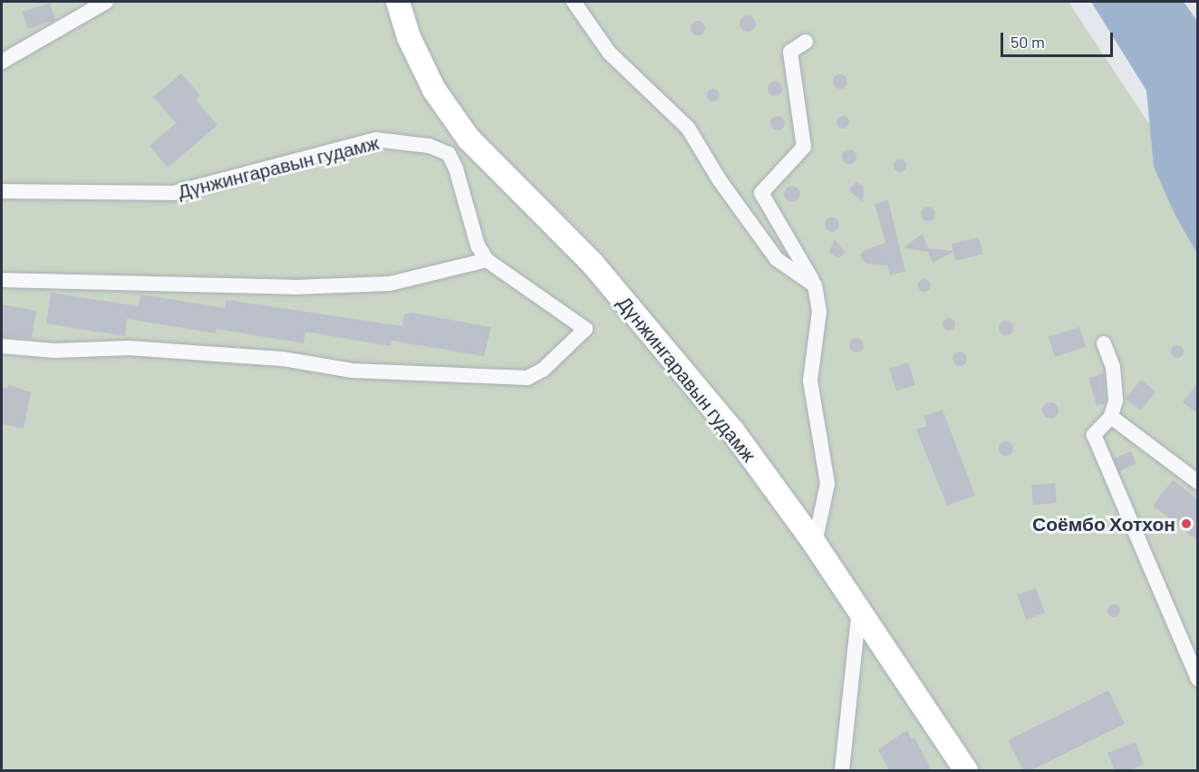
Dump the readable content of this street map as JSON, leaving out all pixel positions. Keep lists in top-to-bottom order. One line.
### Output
{"streets":{"main road":["Дүнжингаравын гудамж"]},"places":["Соёмбо Хотхон"],"scale_bar":"50 m"}
